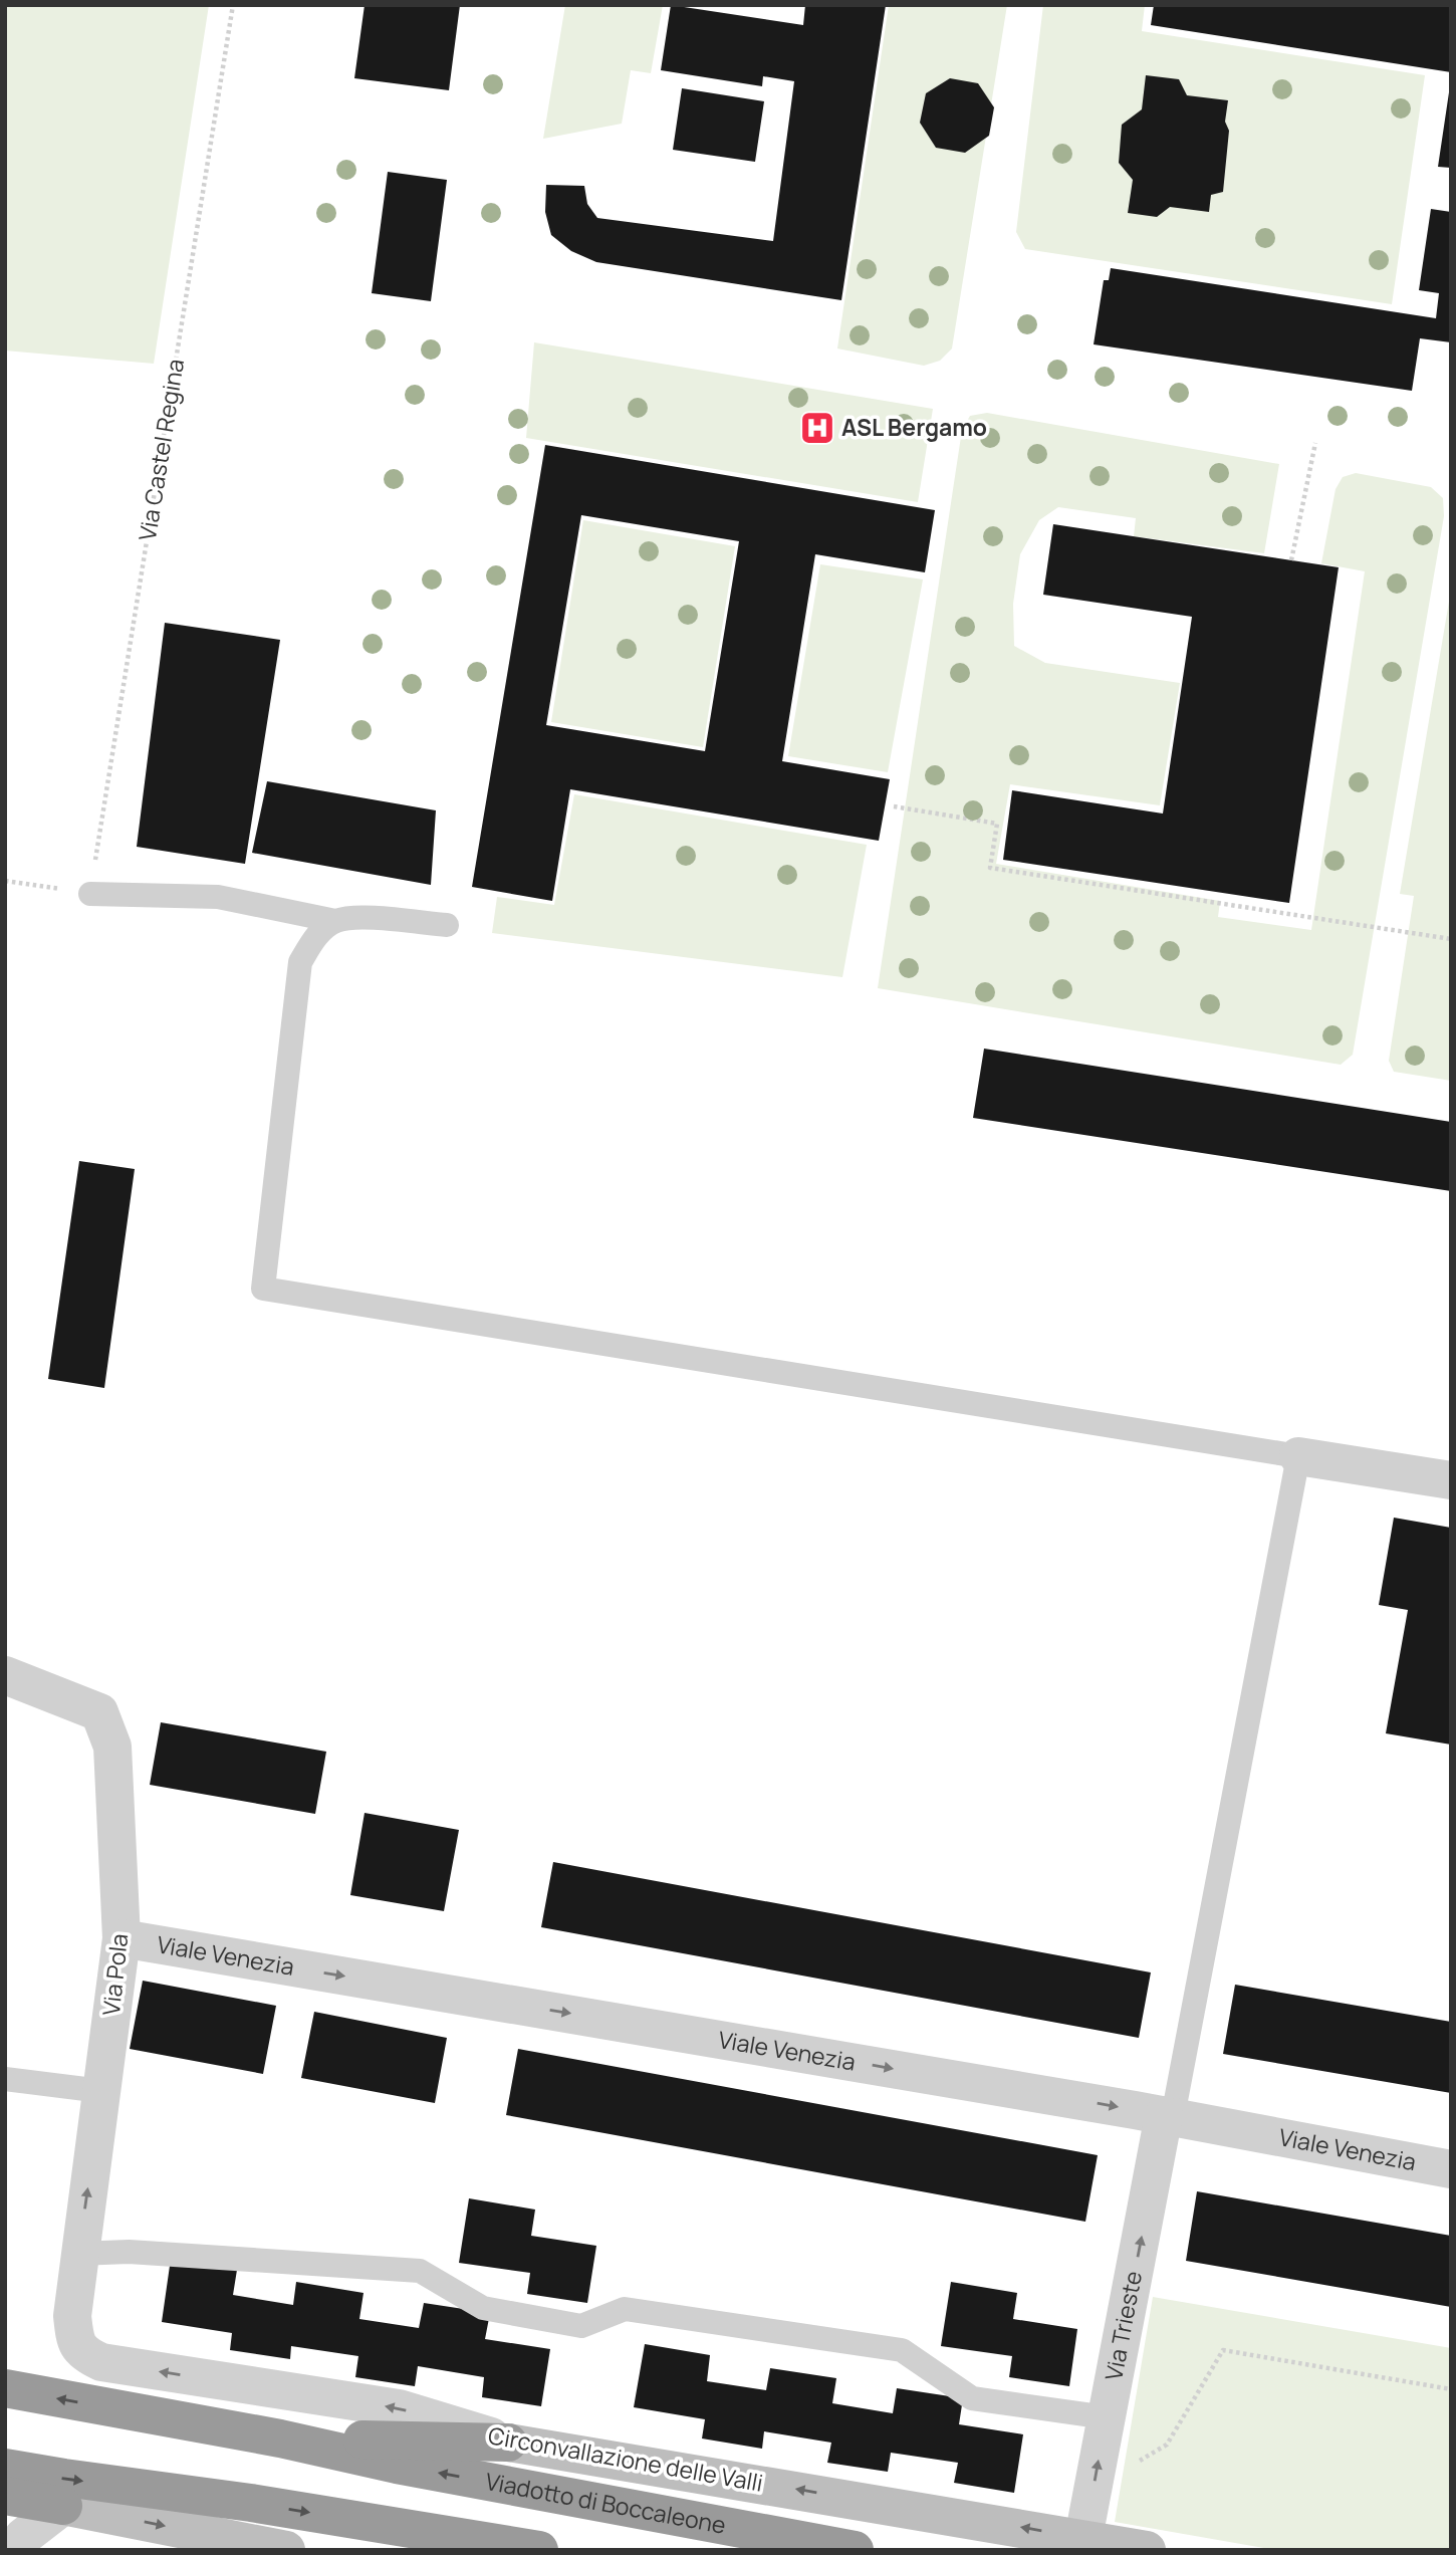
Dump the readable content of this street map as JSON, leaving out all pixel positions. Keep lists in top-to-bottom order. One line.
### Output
{"streets":{"highway":["Viadotto di Boccaleone"],"main road":["Circonvallazione delle Valli"],"street":["Viale Venezia","Via Pola","Via Trieste"],"path":["Via Castel Regina"]},"crossings":[["Viale Venezia","Via Pola"],["Viale Venezia","Via Trieste"],["Via Pola","Circonvallazione delle Valli"],["Via Trieste","Circonvallazione delle Valli"]],"one_way":["Viale Venezia","Via Trieste","Circonvallazione delle Valli"],"places":{"hospital":["ASL Bergamo"]}}
